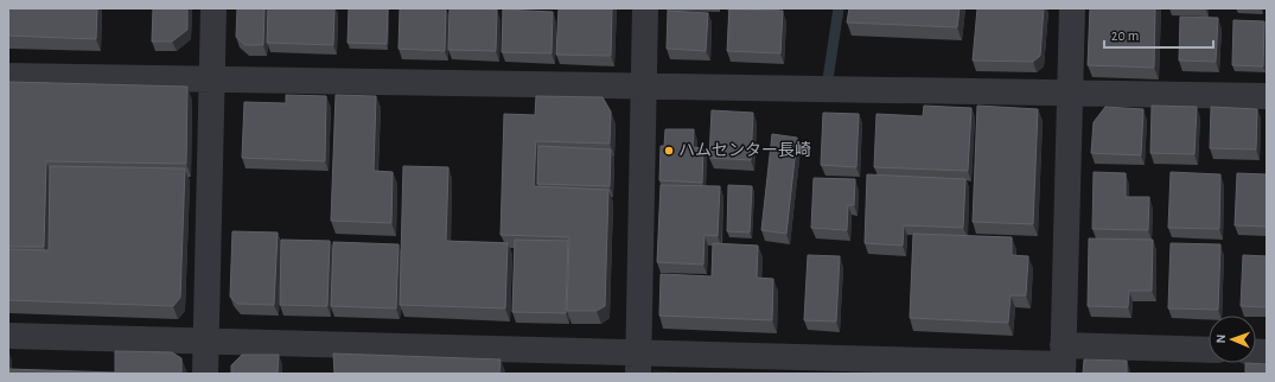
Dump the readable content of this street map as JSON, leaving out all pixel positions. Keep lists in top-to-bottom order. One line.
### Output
{"places":["ハムセンター長崎"],"scale_bar":"20 m","north":"left"}
